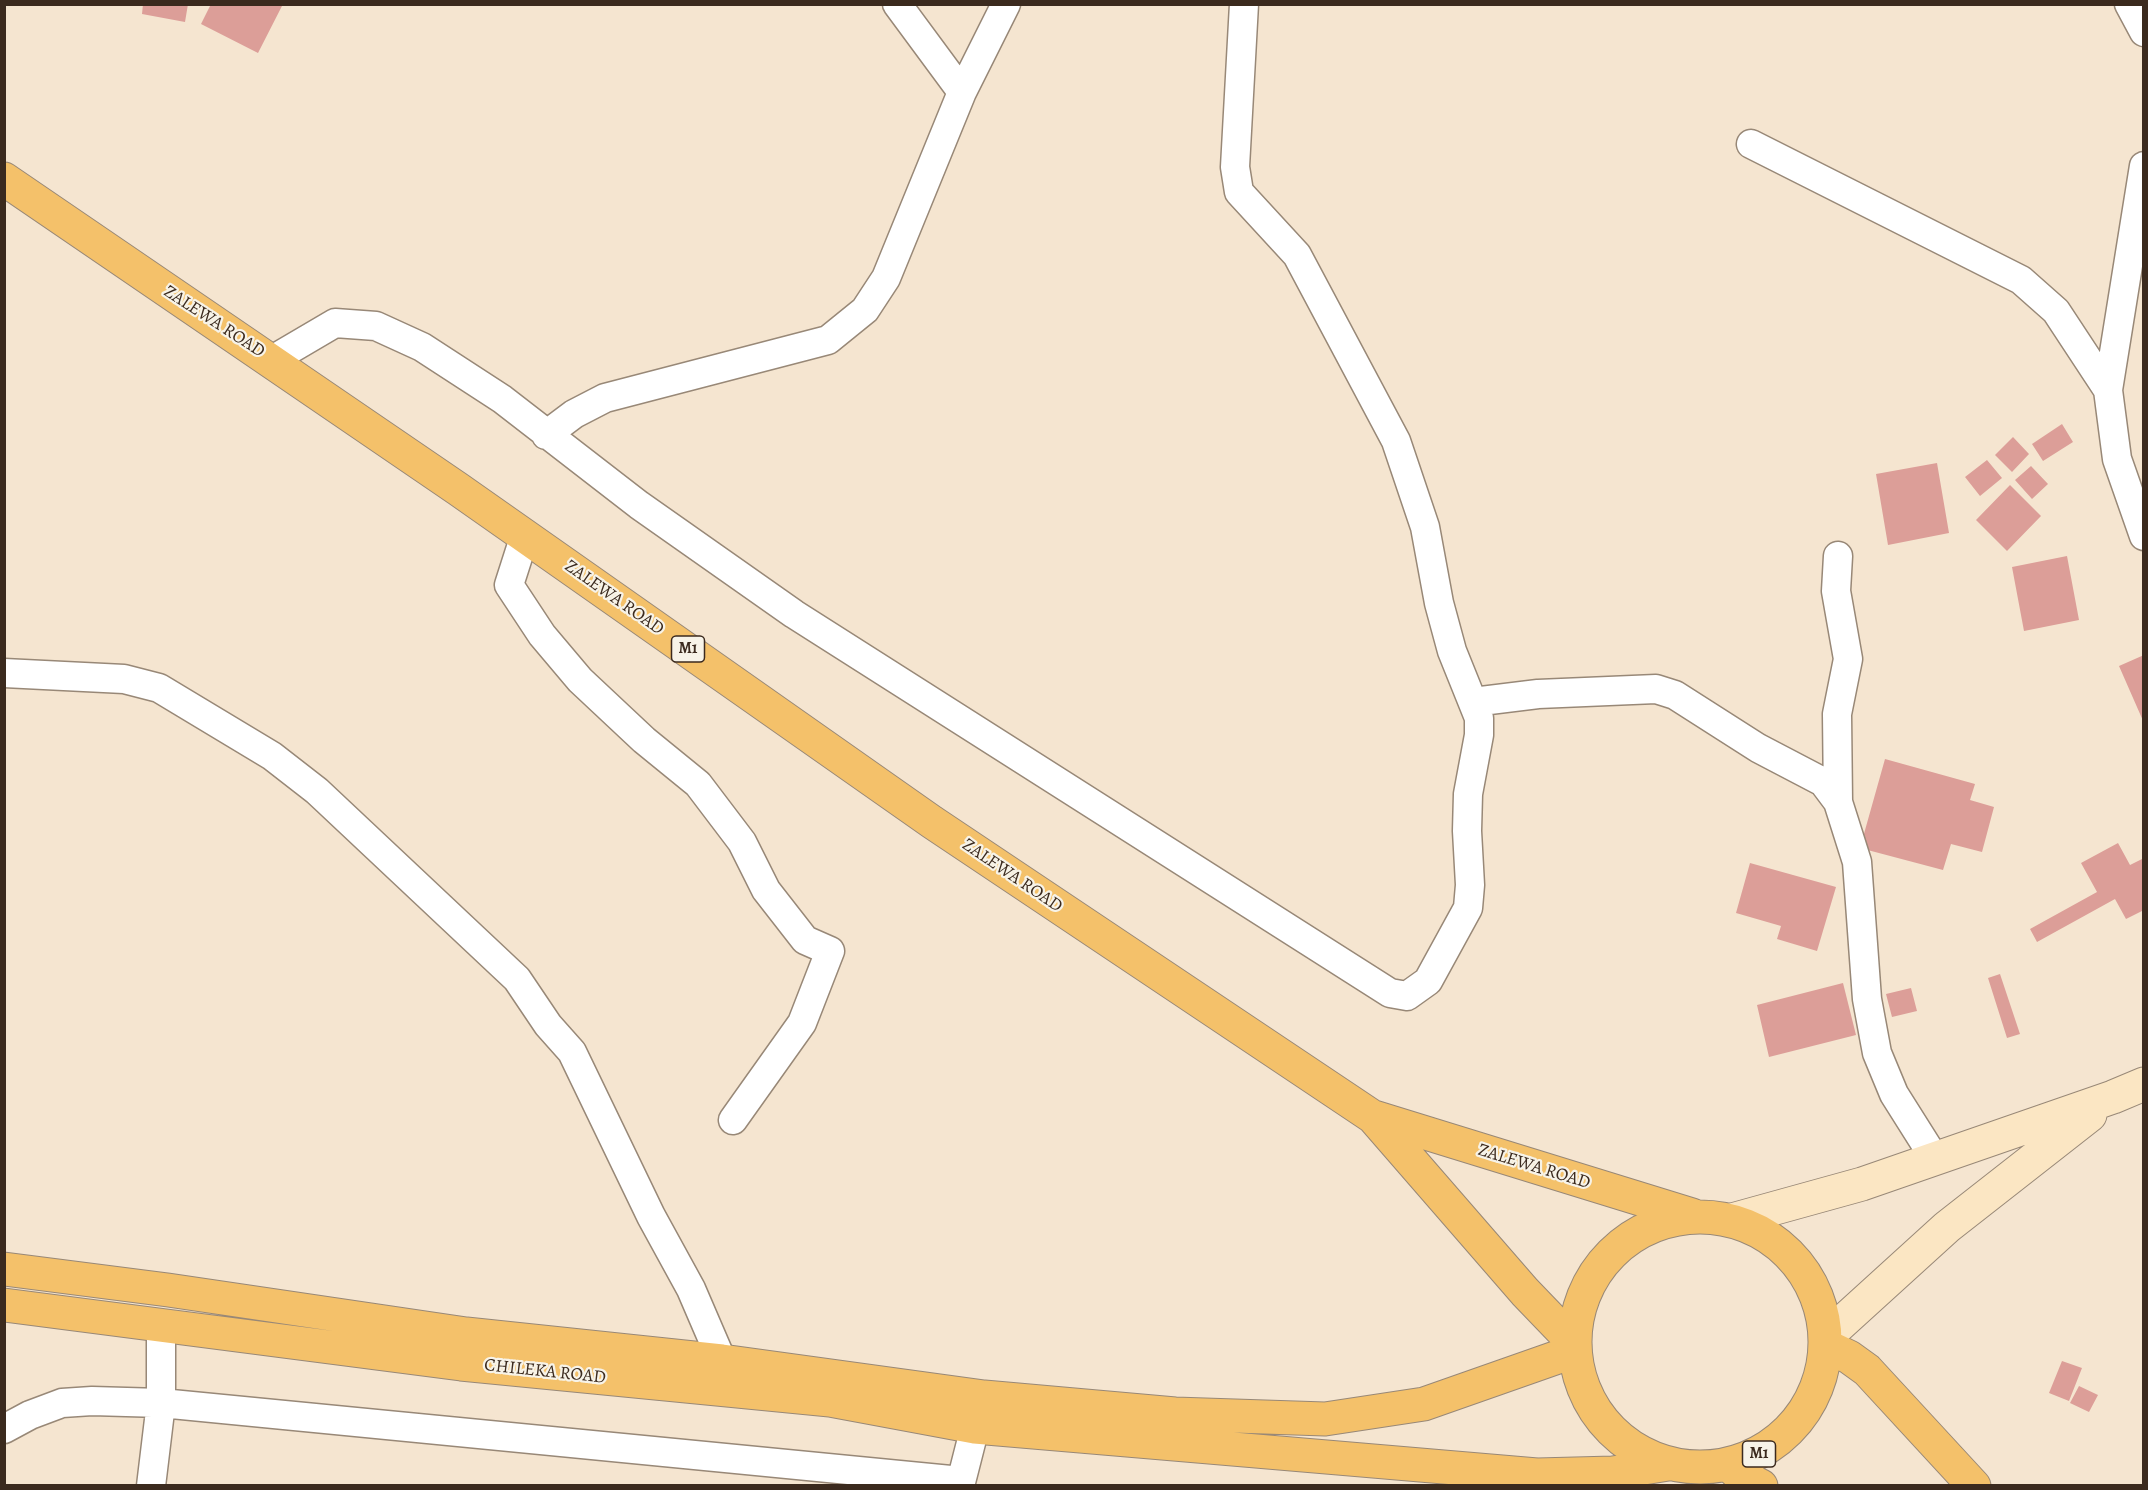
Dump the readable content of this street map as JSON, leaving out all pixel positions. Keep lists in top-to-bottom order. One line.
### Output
{"streets":{"highway":["ZALEWA ROAD","M1","CHILEKA ROAD"]},"crossings":[["ZALEWA ROAD","M1"],["M1","CHILEKA ROAD"]]}
